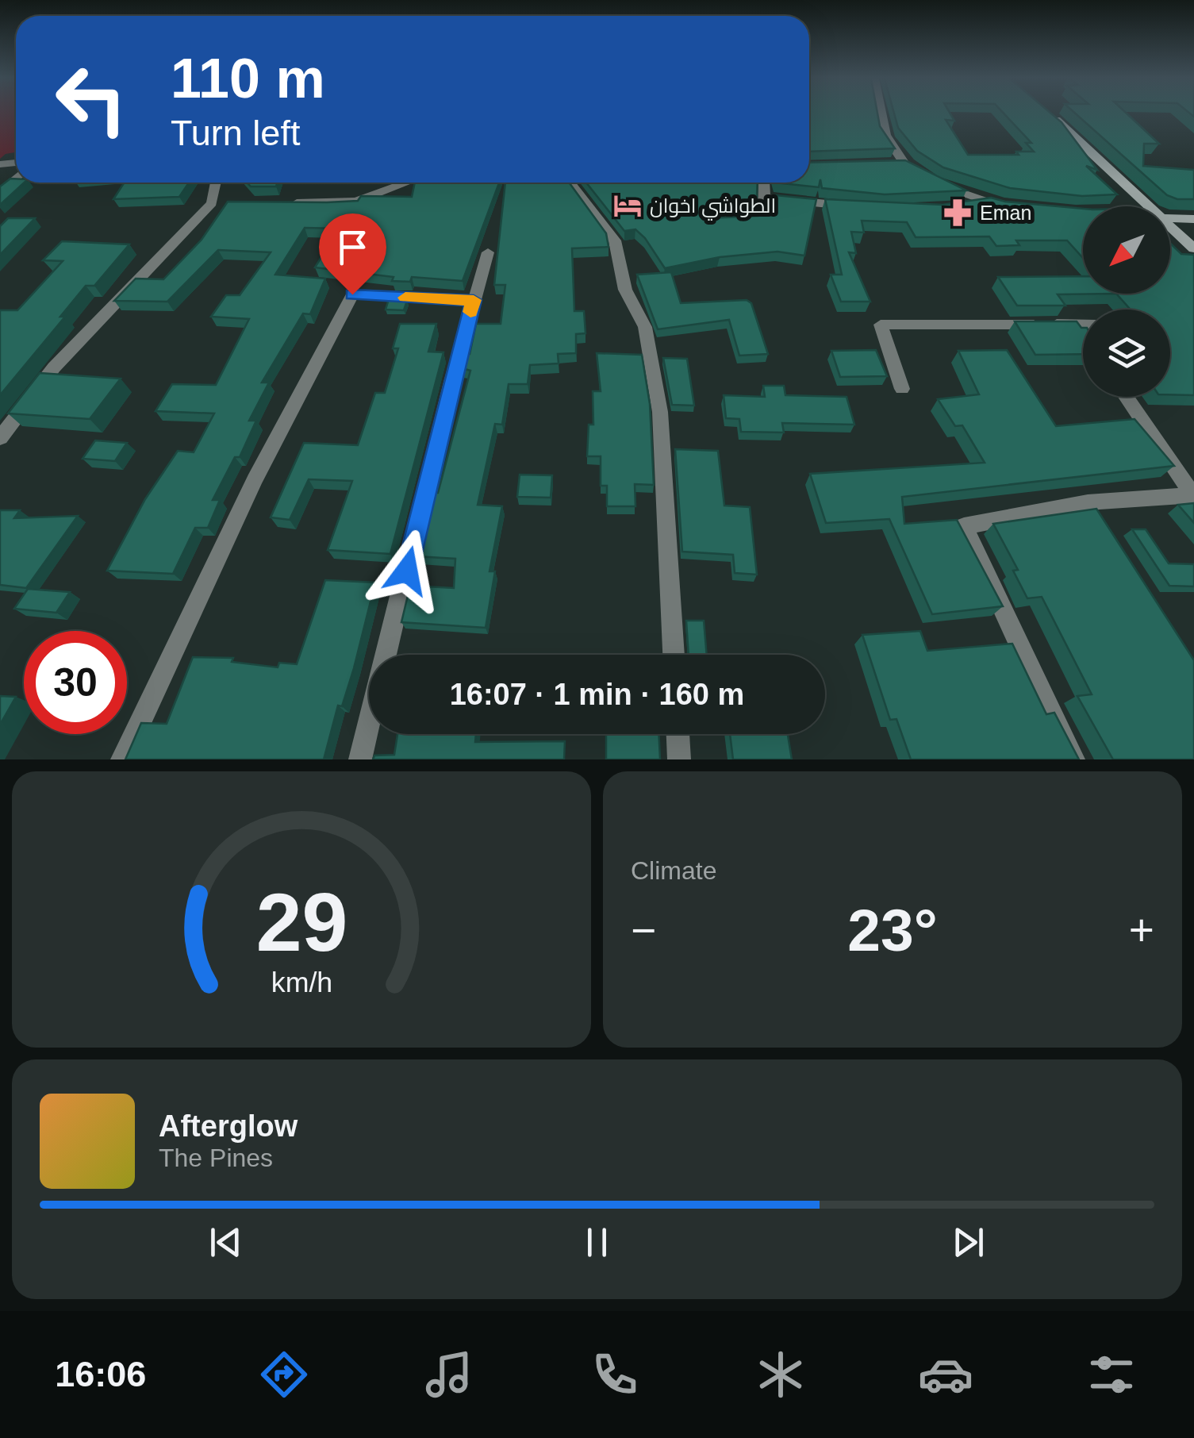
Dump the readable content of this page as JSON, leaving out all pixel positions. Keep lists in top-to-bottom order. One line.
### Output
{"places":{"hotel":["الطواشي اخوان"],"pharmacy":["Eman"]},"north":"bottom left","page":{"turn":["110 m","Turn left"],"limit":"30","trip":"16:07 · 1 min · 160 m","tile":"Climate","heat":["−","23°","+"],"song":["Afterglow","The Pines"],"tabs":"16:06","gauge":["29","km/h"]}}
